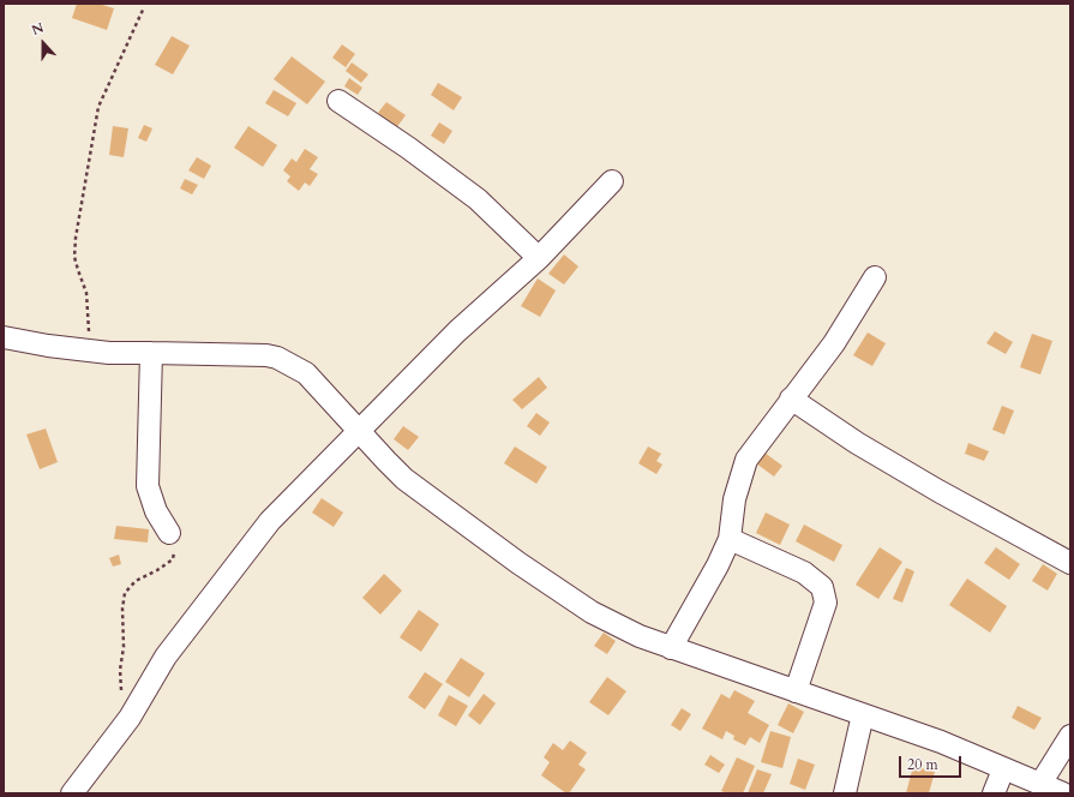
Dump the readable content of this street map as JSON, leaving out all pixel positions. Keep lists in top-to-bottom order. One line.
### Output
{"scale_bar":"20 m","north":"top"}
